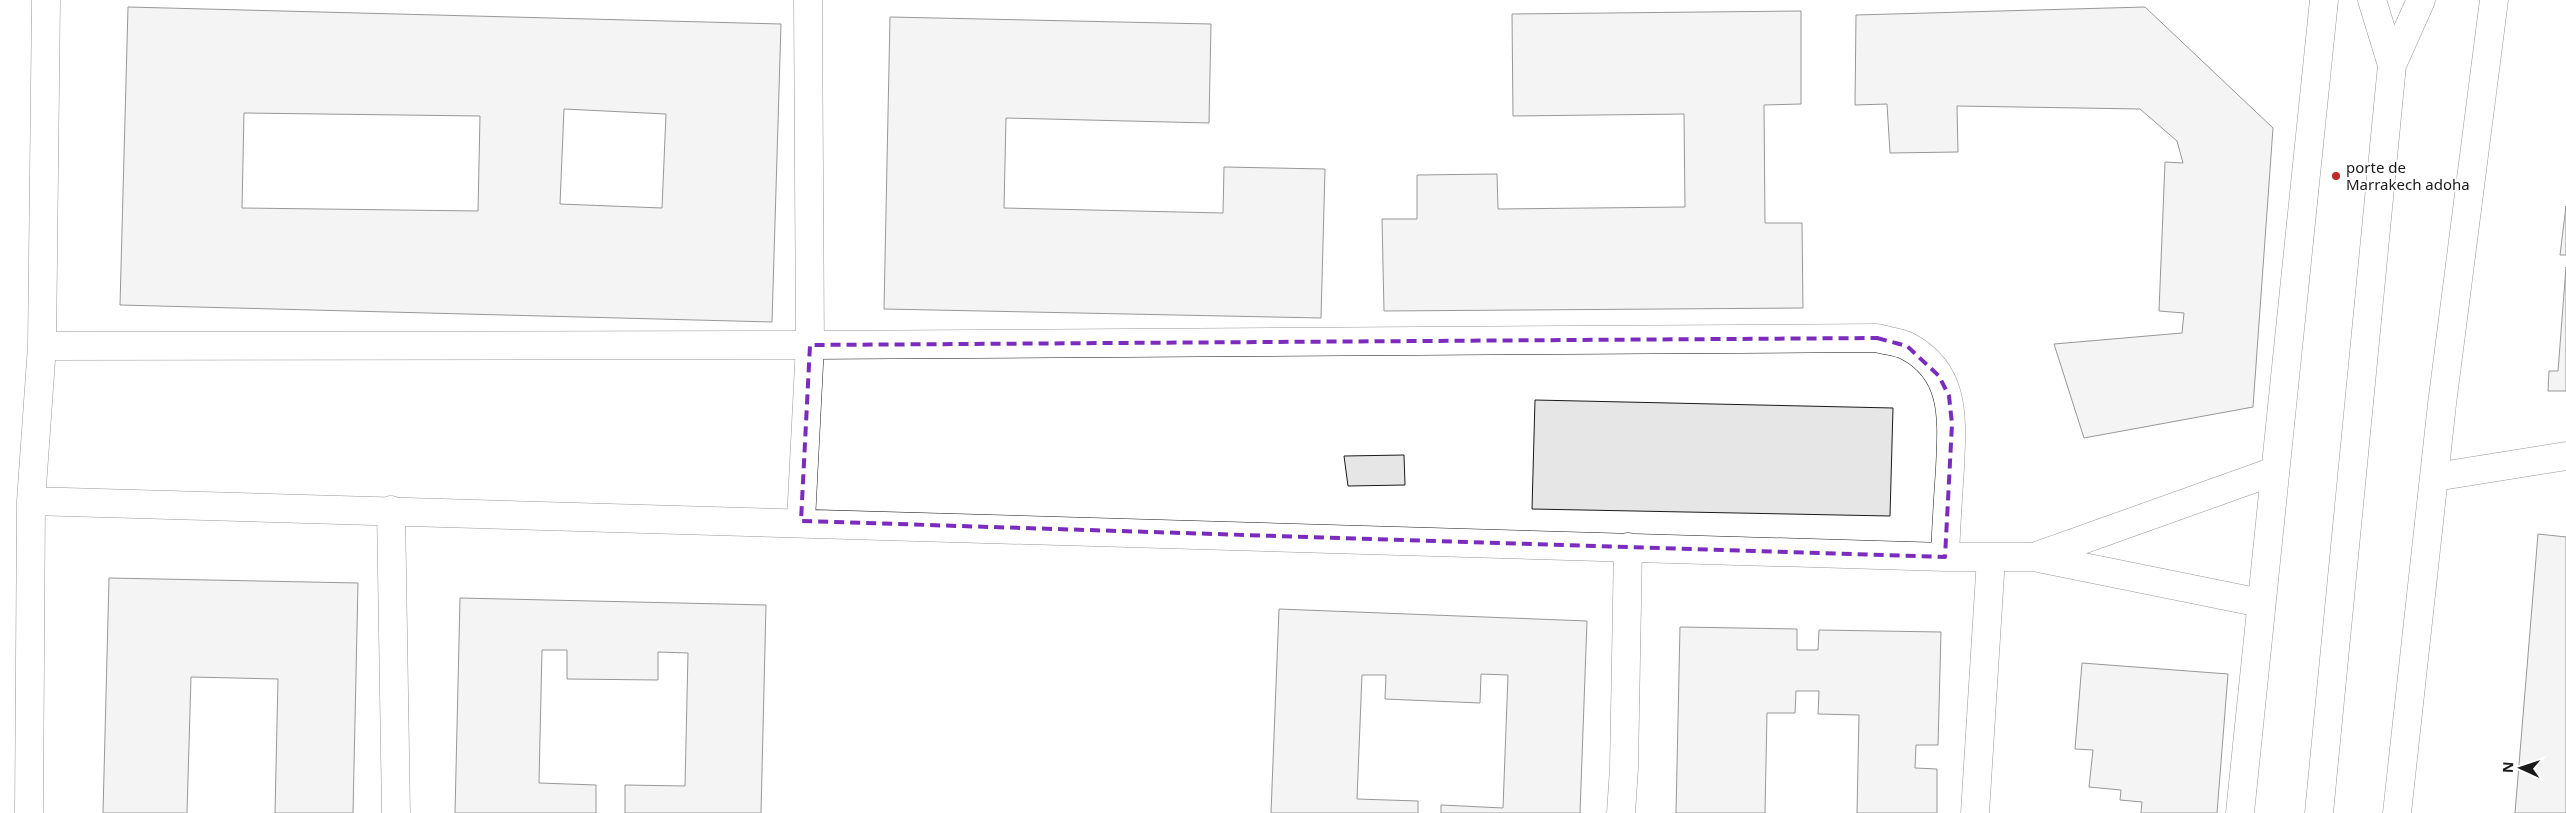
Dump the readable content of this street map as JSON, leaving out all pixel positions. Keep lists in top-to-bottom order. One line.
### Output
{"places":["porte de Marrakech adoha"],"north":"left"}
